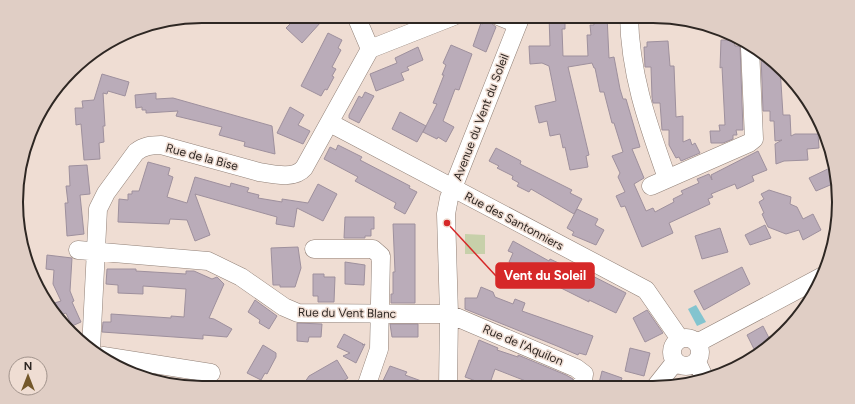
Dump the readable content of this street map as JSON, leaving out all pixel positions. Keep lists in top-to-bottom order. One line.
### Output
{"streets":{"street":["Avenue du Vent du Soleil","Rue de la Bise","Rue des Santonniers","Rue du Vent Blanc","Rue de l'Aquilon"]},"crossings":[["Avenue du Vent du Soleil","Rue des Santonniers"],["Avenue du Vent du Soleil","Rue du Vent Blanc"],["Avenue du Vent du Soleil","Rue de l'Aquilon"],["Rue de la Bise","Rue des Santonniers"],["Rue de la Bise","Rue du Vent Blanc"],["Rue du Vent Blanc","Rue de l'Aquilon"]],"places":["Vent du Soleil"],"north":"top"}
